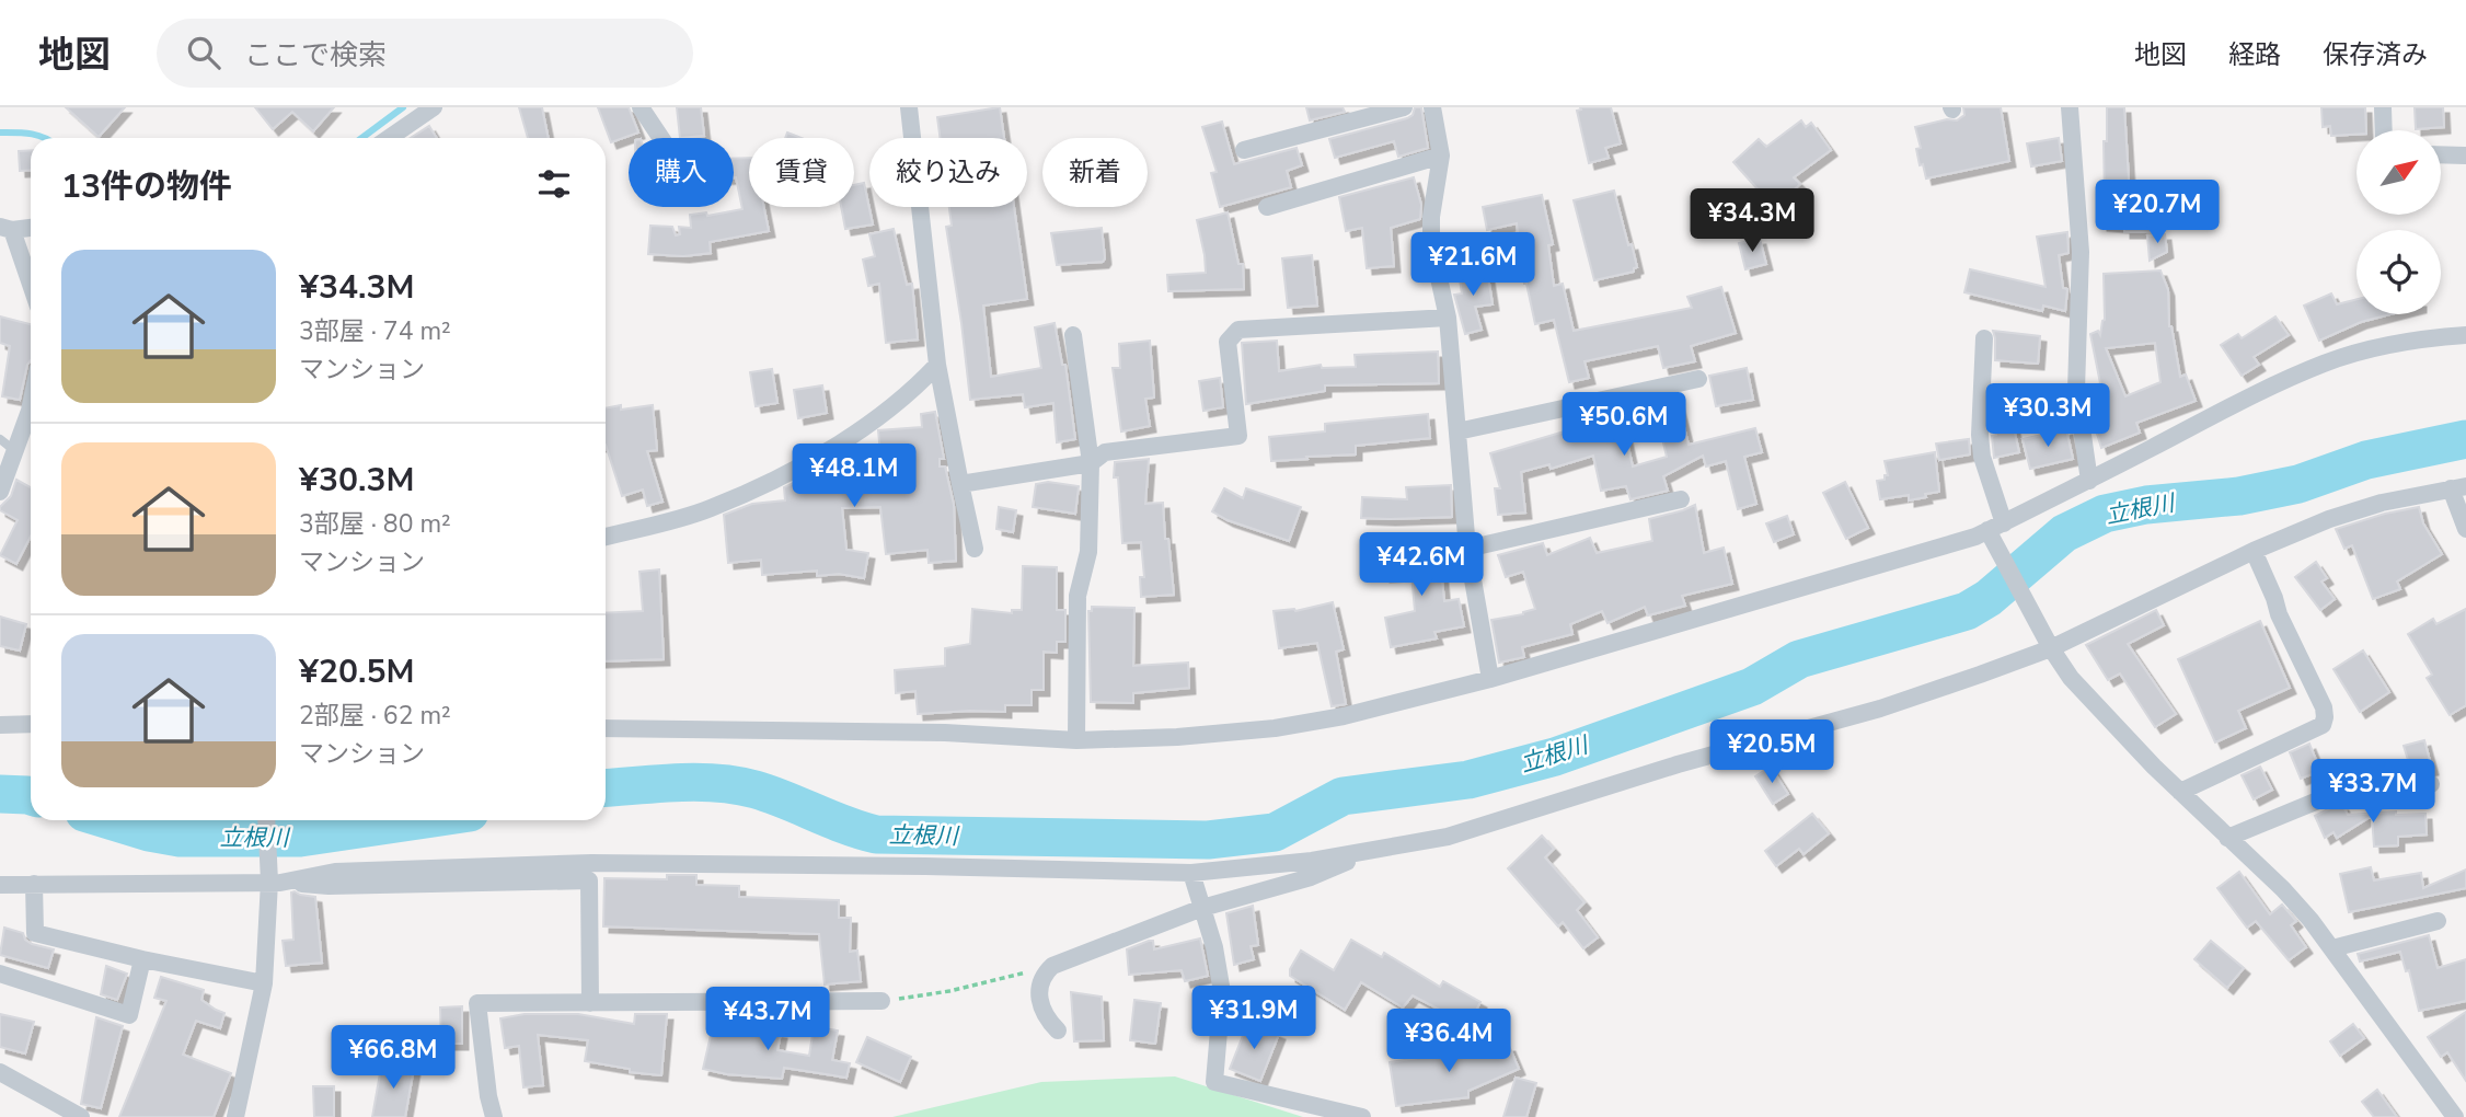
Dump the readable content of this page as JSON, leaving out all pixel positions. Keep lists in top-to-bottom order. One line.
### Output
{"water":["立根川"],"north":"top right","page":{"header":"地図","search":"ここで検索","nav":["地図","経路","保存済み"],"chip":["購入","賃貸","絞り込み","新着"],"heading":"13件の物件","price":["¥20.7M","¥34.3M","¥21.6M","¥30.3M","¥50.6M","¥48.1M","¥42.6M","¥20.5M","¥33.7M","¥31.9M","¥43.7M","¥36.4M","¥66.8M"],"list":[{"name":"¥34.3M","note":"3部屋 · 74 m² · マンション"},{"name":"¥30.3M","note":"3部屋 · 80 m² · マンション"},{"name":"¥20.5M","note":"2部屋 · 62 m² · マンション"}]}}
